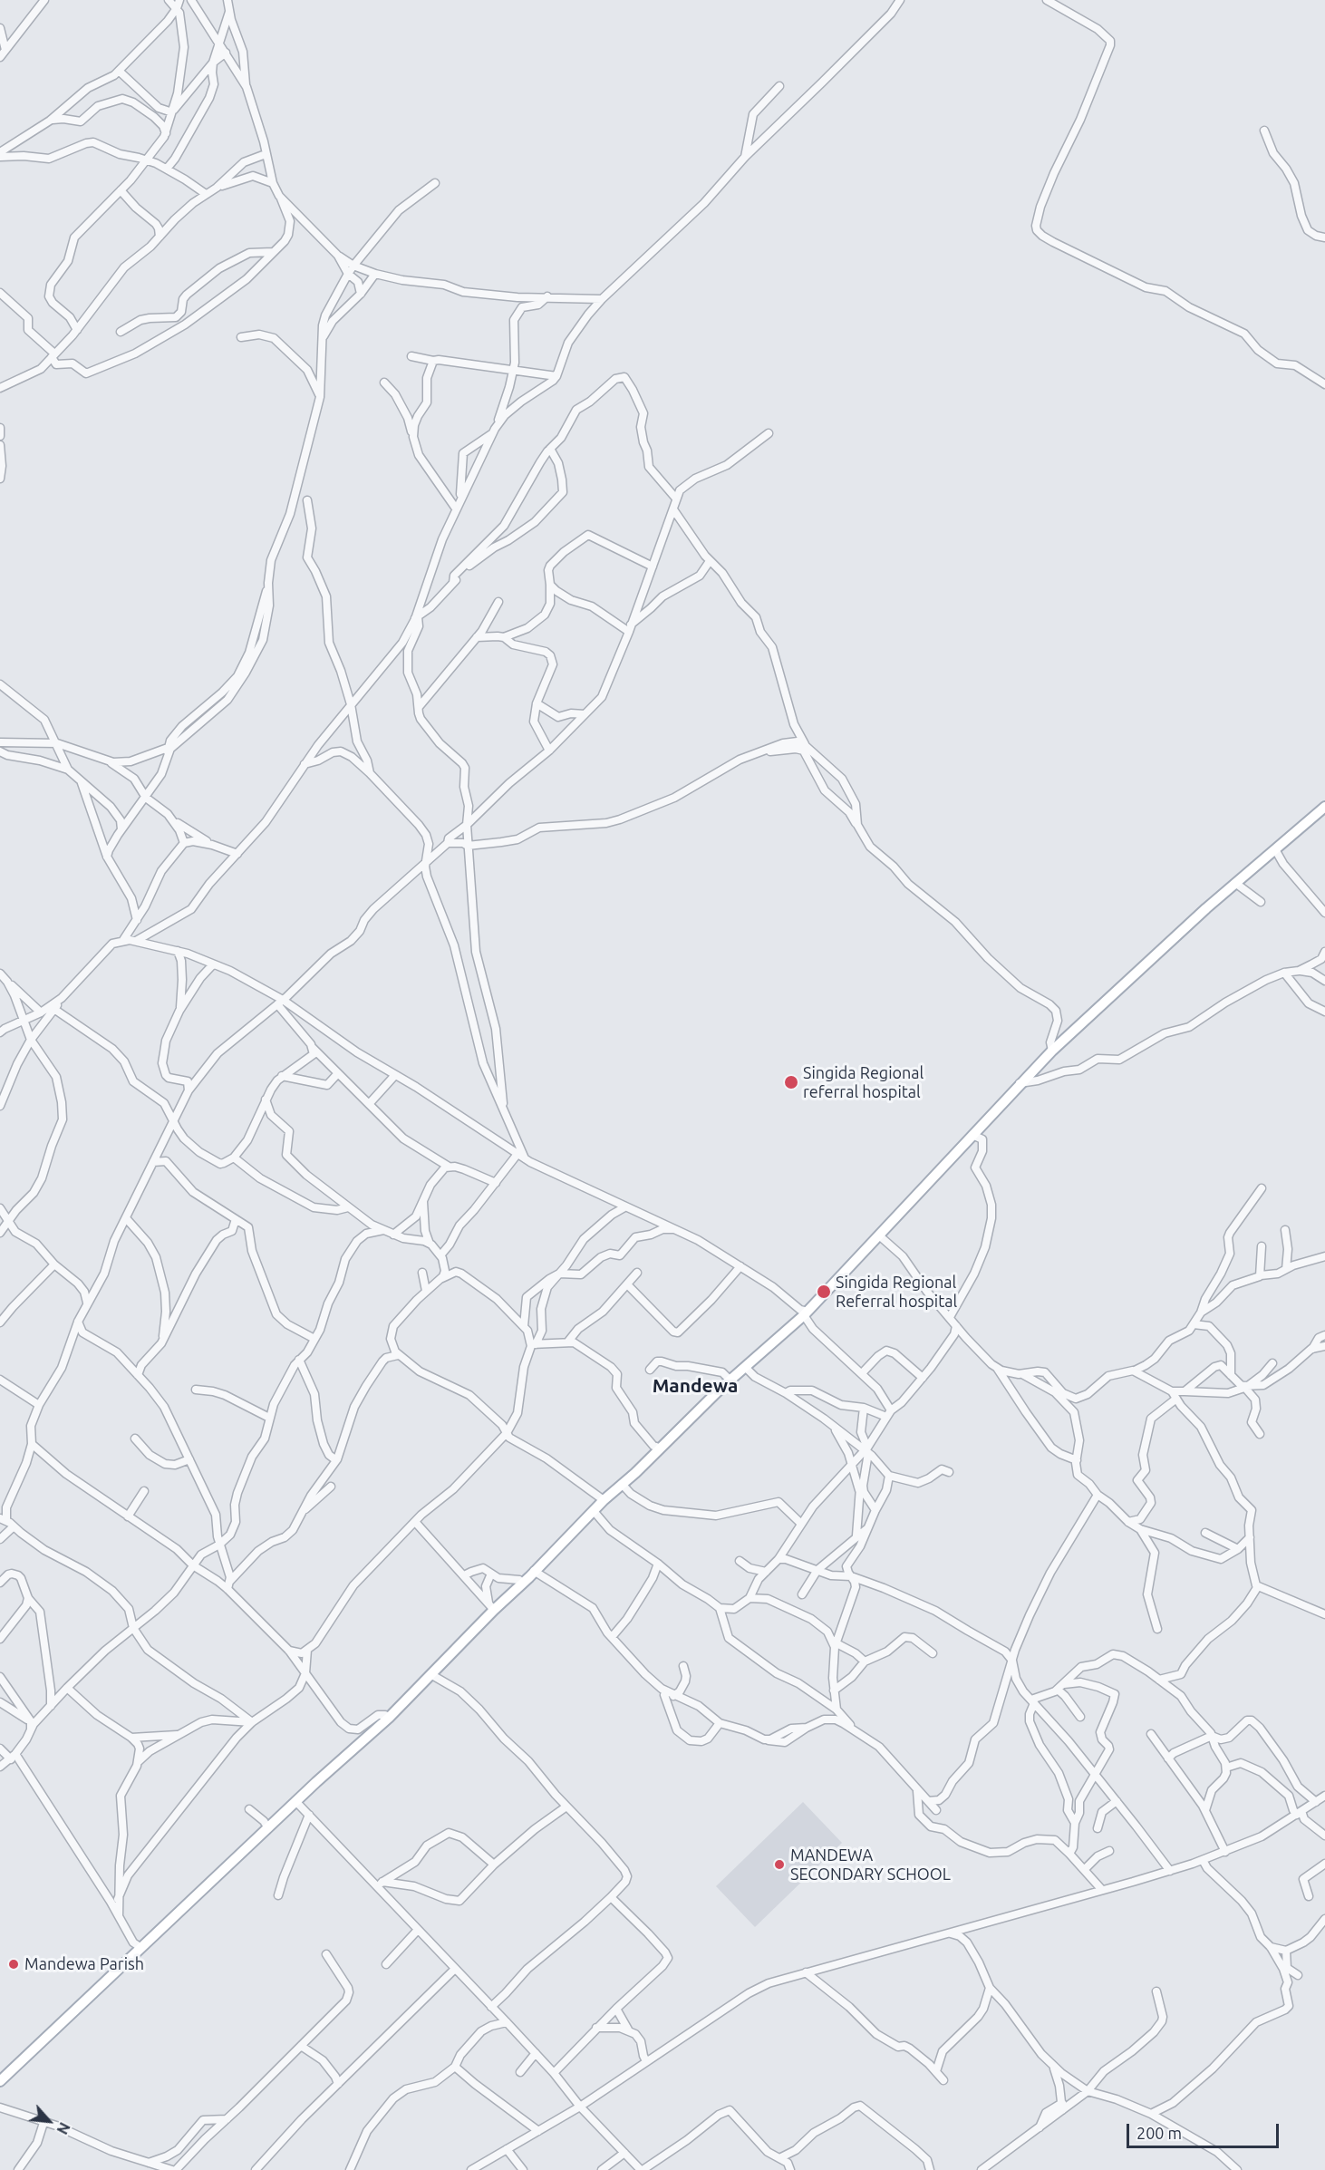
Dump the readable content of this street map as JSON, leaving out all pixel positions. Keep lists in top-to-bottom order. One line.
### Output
{"districts":["Mandewa"],"places":["Singida Regional referral hospital","Singida Regional Referral hospital","MANDEWA SECONDARY SCHOOL","Mandewa Parish"],"scale_bar":"200 m","north":"bottom right"}
